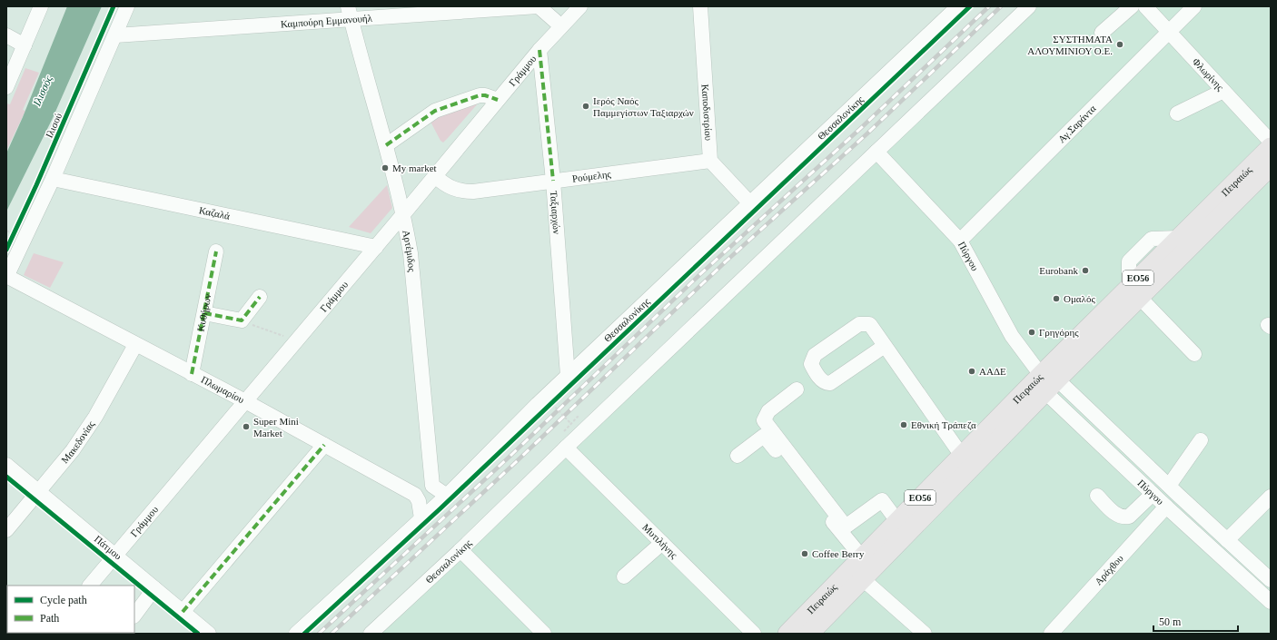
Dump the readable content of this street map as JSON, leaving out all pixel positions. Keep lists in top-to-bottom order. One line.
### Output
{"streets":{"main road":["Πειραιώς","ΕΟ56"],"street":["Καμπούρη Εμμανουήλ","Γράμμου","Φλωρίνης","Καποδιστρίου","Θεσσαλονίκης","Αγ.Σαράντα","Ιλισού","Ρούμελης","Καζαλά","Ταξιαρχών","Αρτέμιδος","Πύργου","Κυθήρων","Πλωμαρίου","Μακεδονίας","Μυτιλήνης","Πάτμου","Αράχθου"]},"crossings":[["Καμπούρη Εμμανουήλ","Γράμμου"],["Καμπούρη Εμμανουήλ","Ιλισού"],["Καμπούρη Εμμανουήλ","Αρτέμιδος"],["Γράμμου","Ρούμελης"],["Γράμμου","Καζαλά"],["Γράμμου","Ταξιαρχών"],["Γράμμου","Αρτέμιδος"],["Γράμμου","Πλωμαρίου"],["Γράμμου","Πάτμου"],["Φλωρίνης","Αγ.Σαράντα"],["Καποδιστρίου","Ρούμελης"],["Θεσσαλονίκης","Ταξιαρχών"],["Θεσσαλονίκης","Πύργου"],["Θεσσαλονίκης","Μυτιλήνης"],["Αγ.Σαράντα","Πύργου"],["Ιλισού","Καζαλά"],["Ιλισού","Πλωμαρίου"],["Ρούμελης","Ταξιαρχών"],["Πειραιώς","Πύργου"],["Πύργου","Αράχθου"],["Κυθήρων","Πλωμαρίου"],["Πλωμαρίου","Μακεδονίας"],["Μακεδονίας","Πάτμου"]],"water":["Ιλισσός"],"places":["ΣΥΣΤΗΜΑΤΑ ΑΛΟΥΜΙΝΙΟΥ Ο.Ε.","Ιερός Ναός Παμμεγίστων Ταξιαρχών","My market","Eurobank","Ομαλός","Γρηγόρης","ΑΑΔΕ","Εθνική Τράπεζα","Super Mini Market","Coffee Berry"],"legend":["Cycle path","Path"],"scale_bar":"50 m"}
